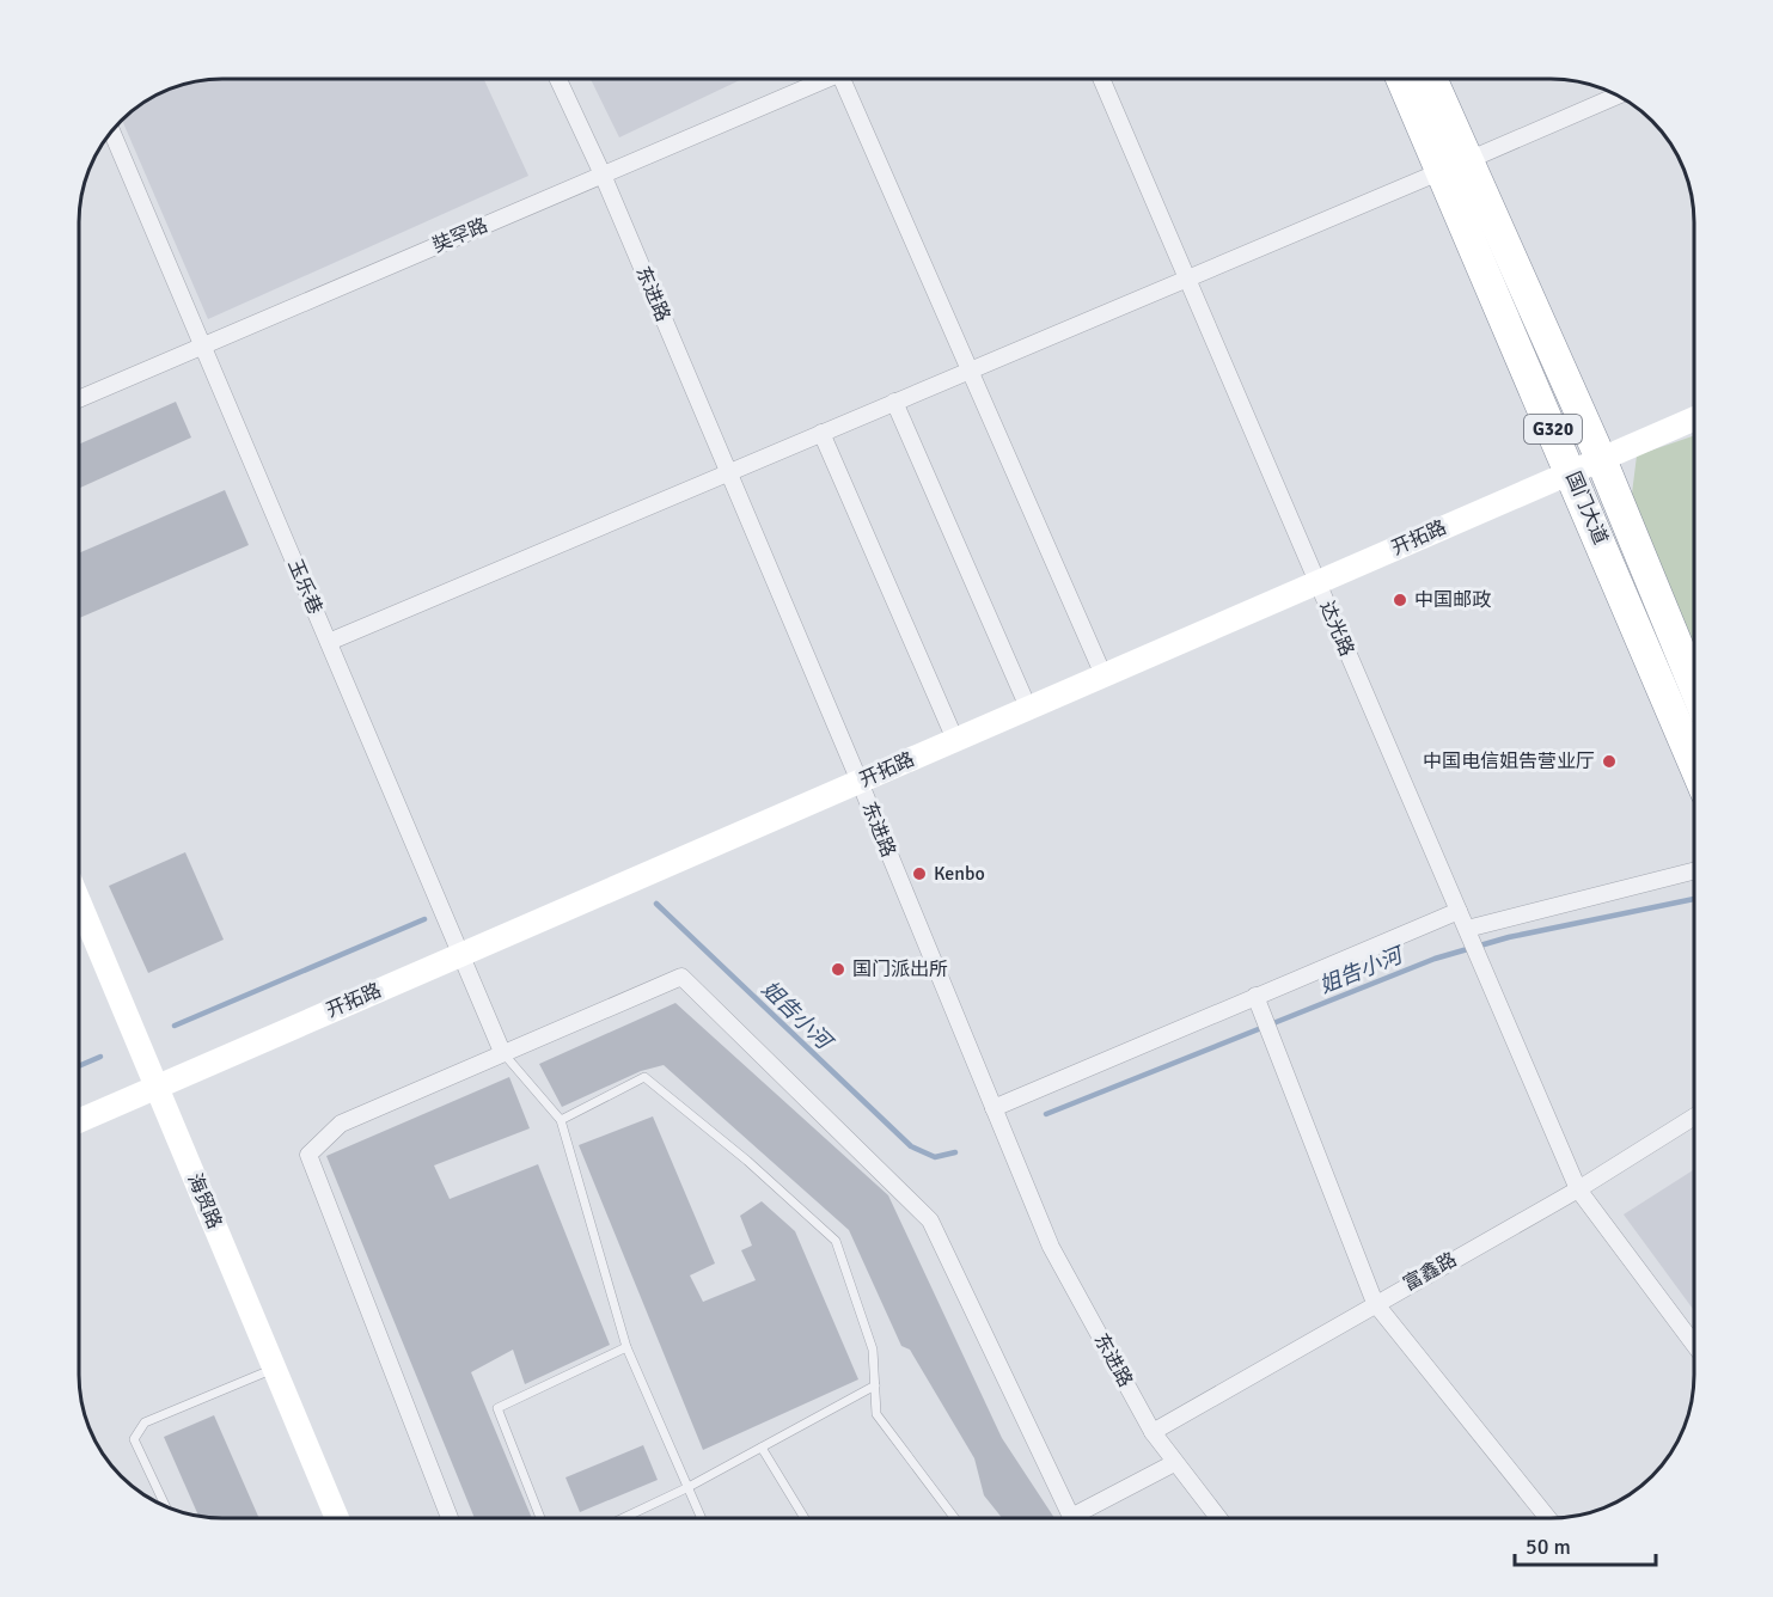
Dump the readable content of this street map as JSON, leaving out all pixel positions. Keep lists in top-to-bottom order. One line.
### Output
{"streets":{"highway":["G320","国门大道"],"street":["奘罕路","东进路","开拓路","玉乐巷","达光路","海贸路","富鑫路"]},"crossings":[["奘罕路","东进路"],["奘罕路","玉乐巷"],["东进路","开拓路"],["东进路","富鑫路"],["国门大道","开拓路"],["开拓路","玉乐巷"],["开拓路","达光路"],["开拓路","海贸路"],["达光路","富鑫路"]],"water":["姐告小河"],"places":["中国邮政","中国电信姐告营业厅","Kenbo","国门派出所"],"scale_bar":"50 m"}
